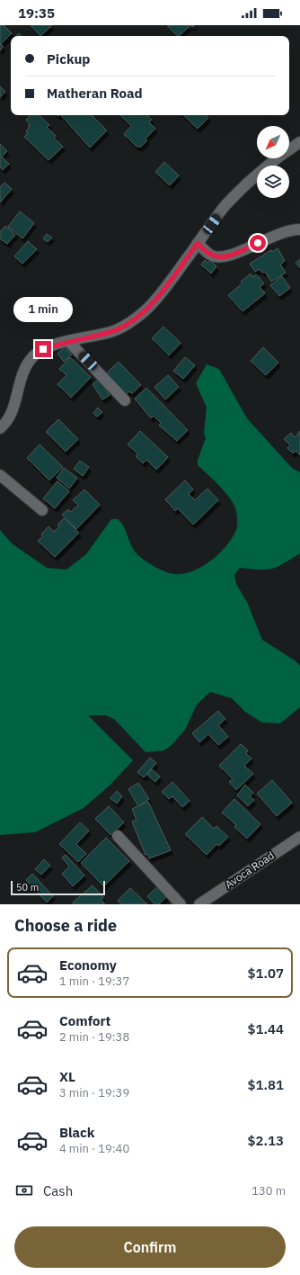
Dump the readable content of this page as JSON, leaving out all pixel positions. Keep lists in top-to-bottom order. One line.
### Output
{"streets":{"street":["Avoca Road"]},"scale_bar":"50 m","north":"bottom left","page":{"status":"19:35","banner":["Pickup","Matheran Road"],"bubble":"1 min","scale":"50 m","heading":"Choose a ride","list":[{"name":"Economy","note":"1 min · 19:37","value":"$1.07"},{"name":"Comfort","note":"2 min · 19:38","value":"$1.44"},{"name":"XL","note":"3 min · 19:39","value":"$1.81"},{"name":"Black","note":"4 min · 19:40","value":"$2.13"}],"pay":["Cash","130 m"],"buttons":"Confirm"}}
